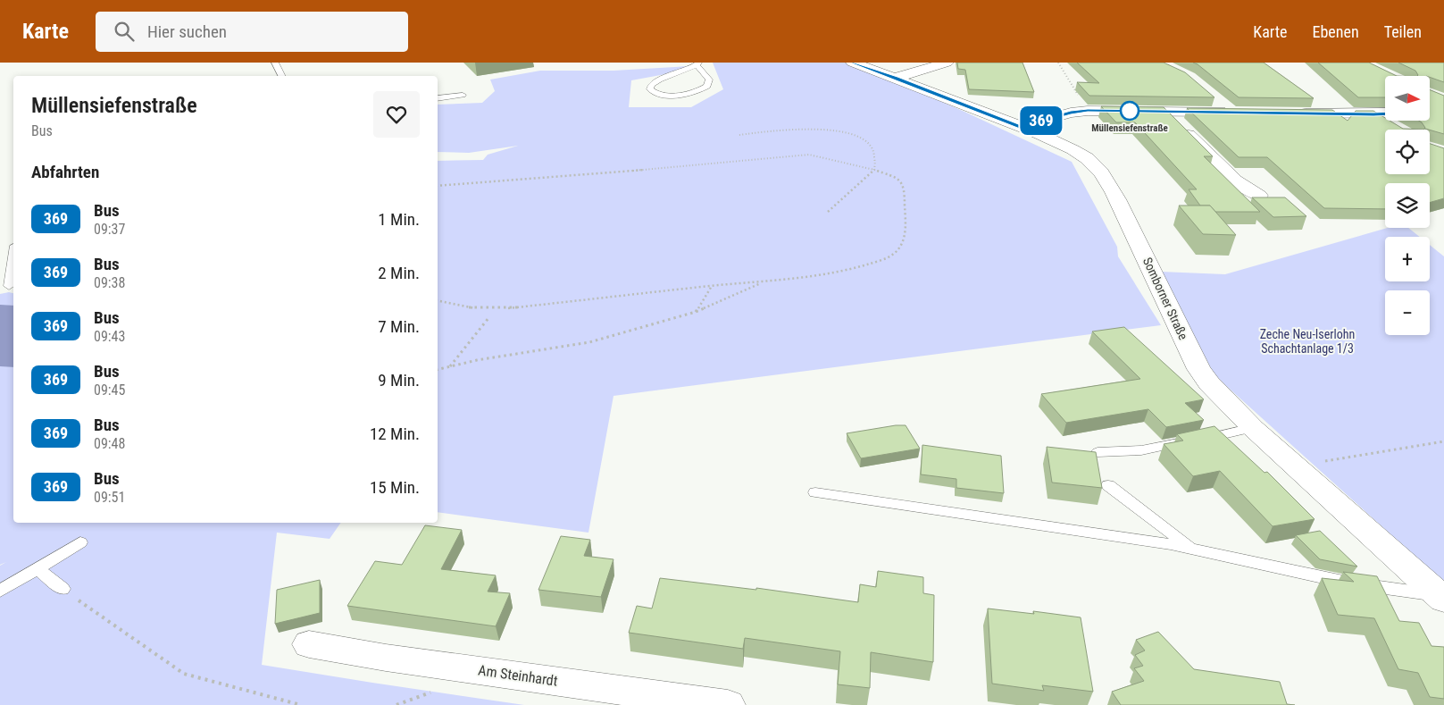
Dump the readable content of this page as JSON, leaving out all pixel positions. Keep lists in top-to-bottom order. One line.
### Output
{"streets":{"street":["Somborner Straße","Am Steinhardt"]},"parks":["Zeche Neu-Iserlohn Schachtanlage 1/3"],"places":["Müllensiefenstraße"],"lines":["bus line 369"],"north":"right","page":{"header":"Karte","search":"Hier suchen","nav":["Karte","Ebenen","Teilen"],"on_map":"369","map_buttons":["+","−"],"heading":[["Müllensiefenstraße","Bus"],"Abfahrten"],"list":[{"mark":"369","name":"Bus","note":"09:37","value":"1 Min."},{"mark":"369","name":"Bus","note":"09:38","value":"2 Min."},{"mark":"369","name":"Bus","note":"09:43","value":"7 Min."},{"mark":"369","name":"Bus","note":"09:45","value":"9 Min."},{"mark":"369","name":"Bus","note":"09:48","value":"12 Min."},{"mark":"369","name":"Bus","note":"09:51","value":"15 Min."}]}}
